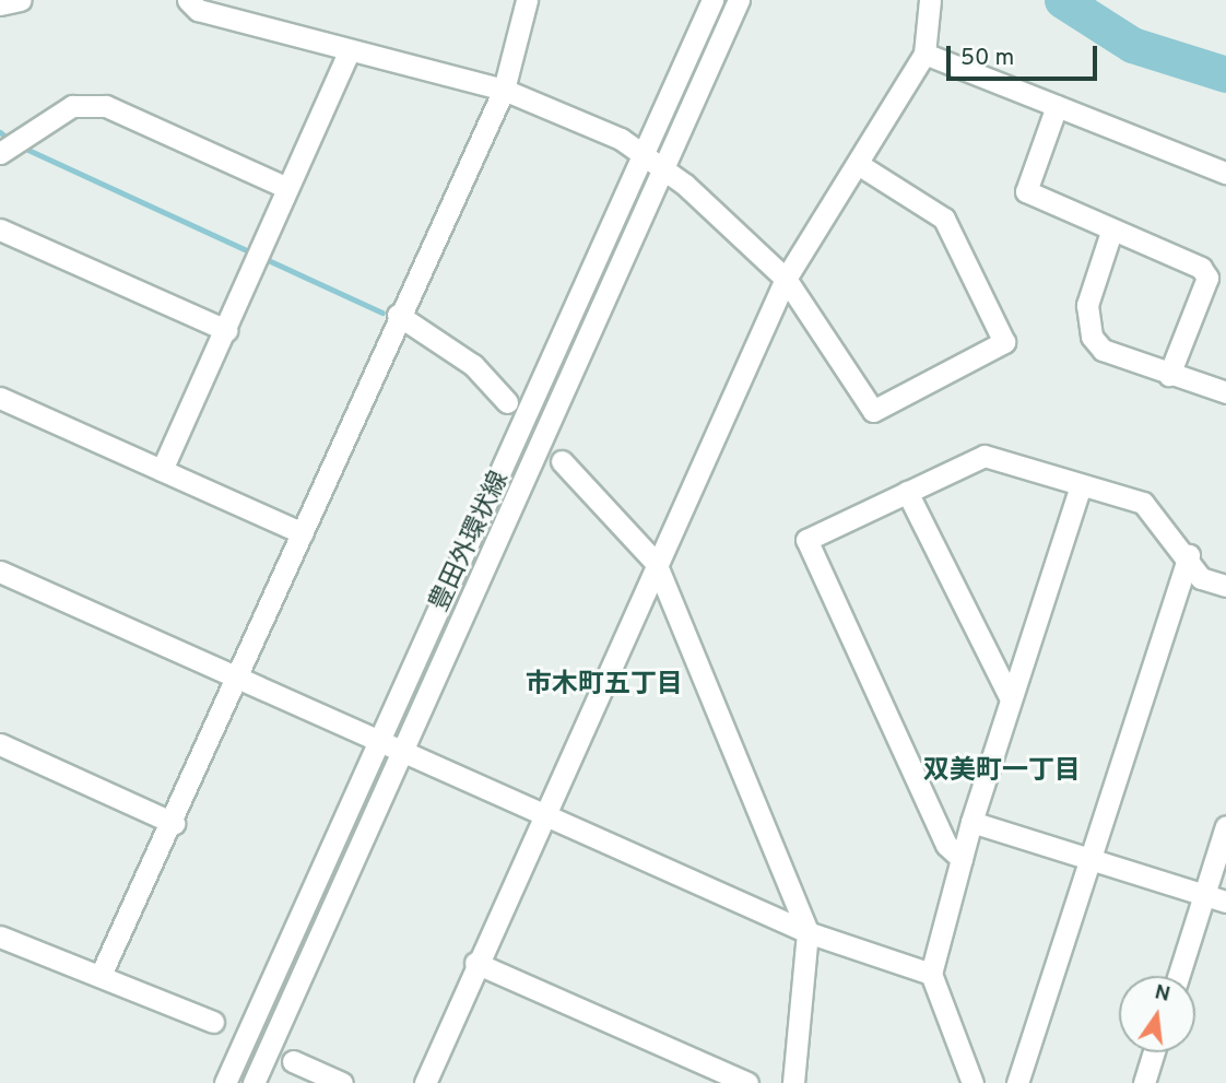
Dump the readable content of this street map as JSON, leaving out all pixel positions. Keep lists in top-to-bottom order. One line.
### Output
{"streets":{"street":["豊田外環状線"]},"districts":["市木町五丁目","双美町一丁目"],"scale_bar":"50 m","north":"top"}
